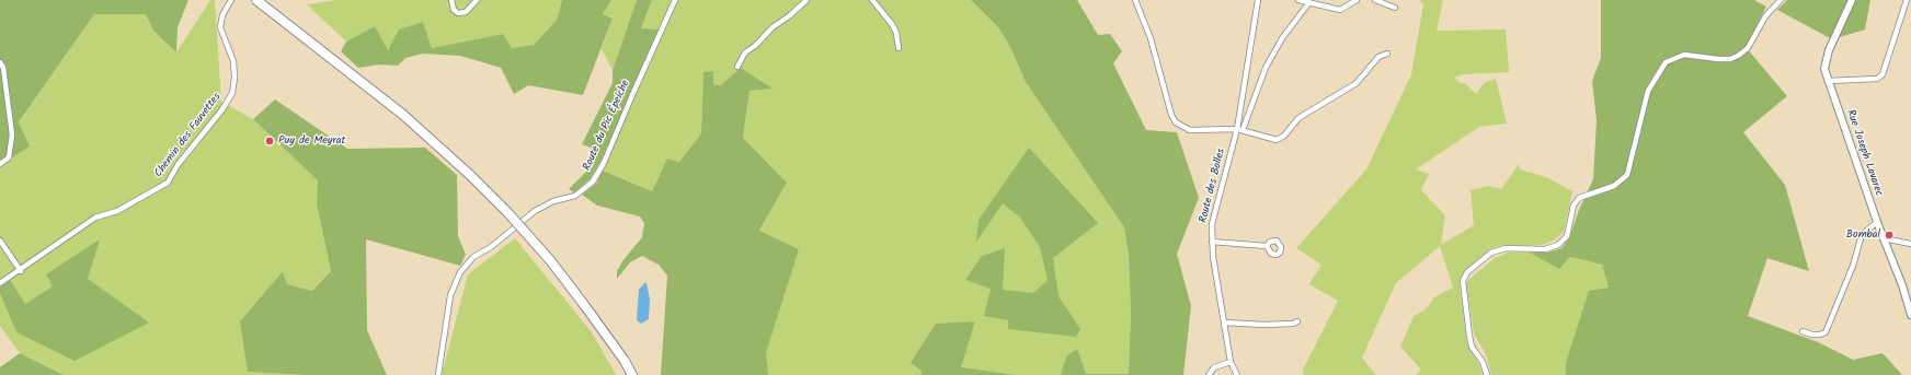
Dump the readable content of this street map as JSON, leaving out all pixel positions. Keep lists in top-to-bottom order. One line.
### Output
{"streets":{"street":["Route du Pic Épeiche","Chemin des Fauvettes","Rue Joseph Lavarec","Route des Bolles"]},"places":["Puy de Meyrat","Bombal"]}
